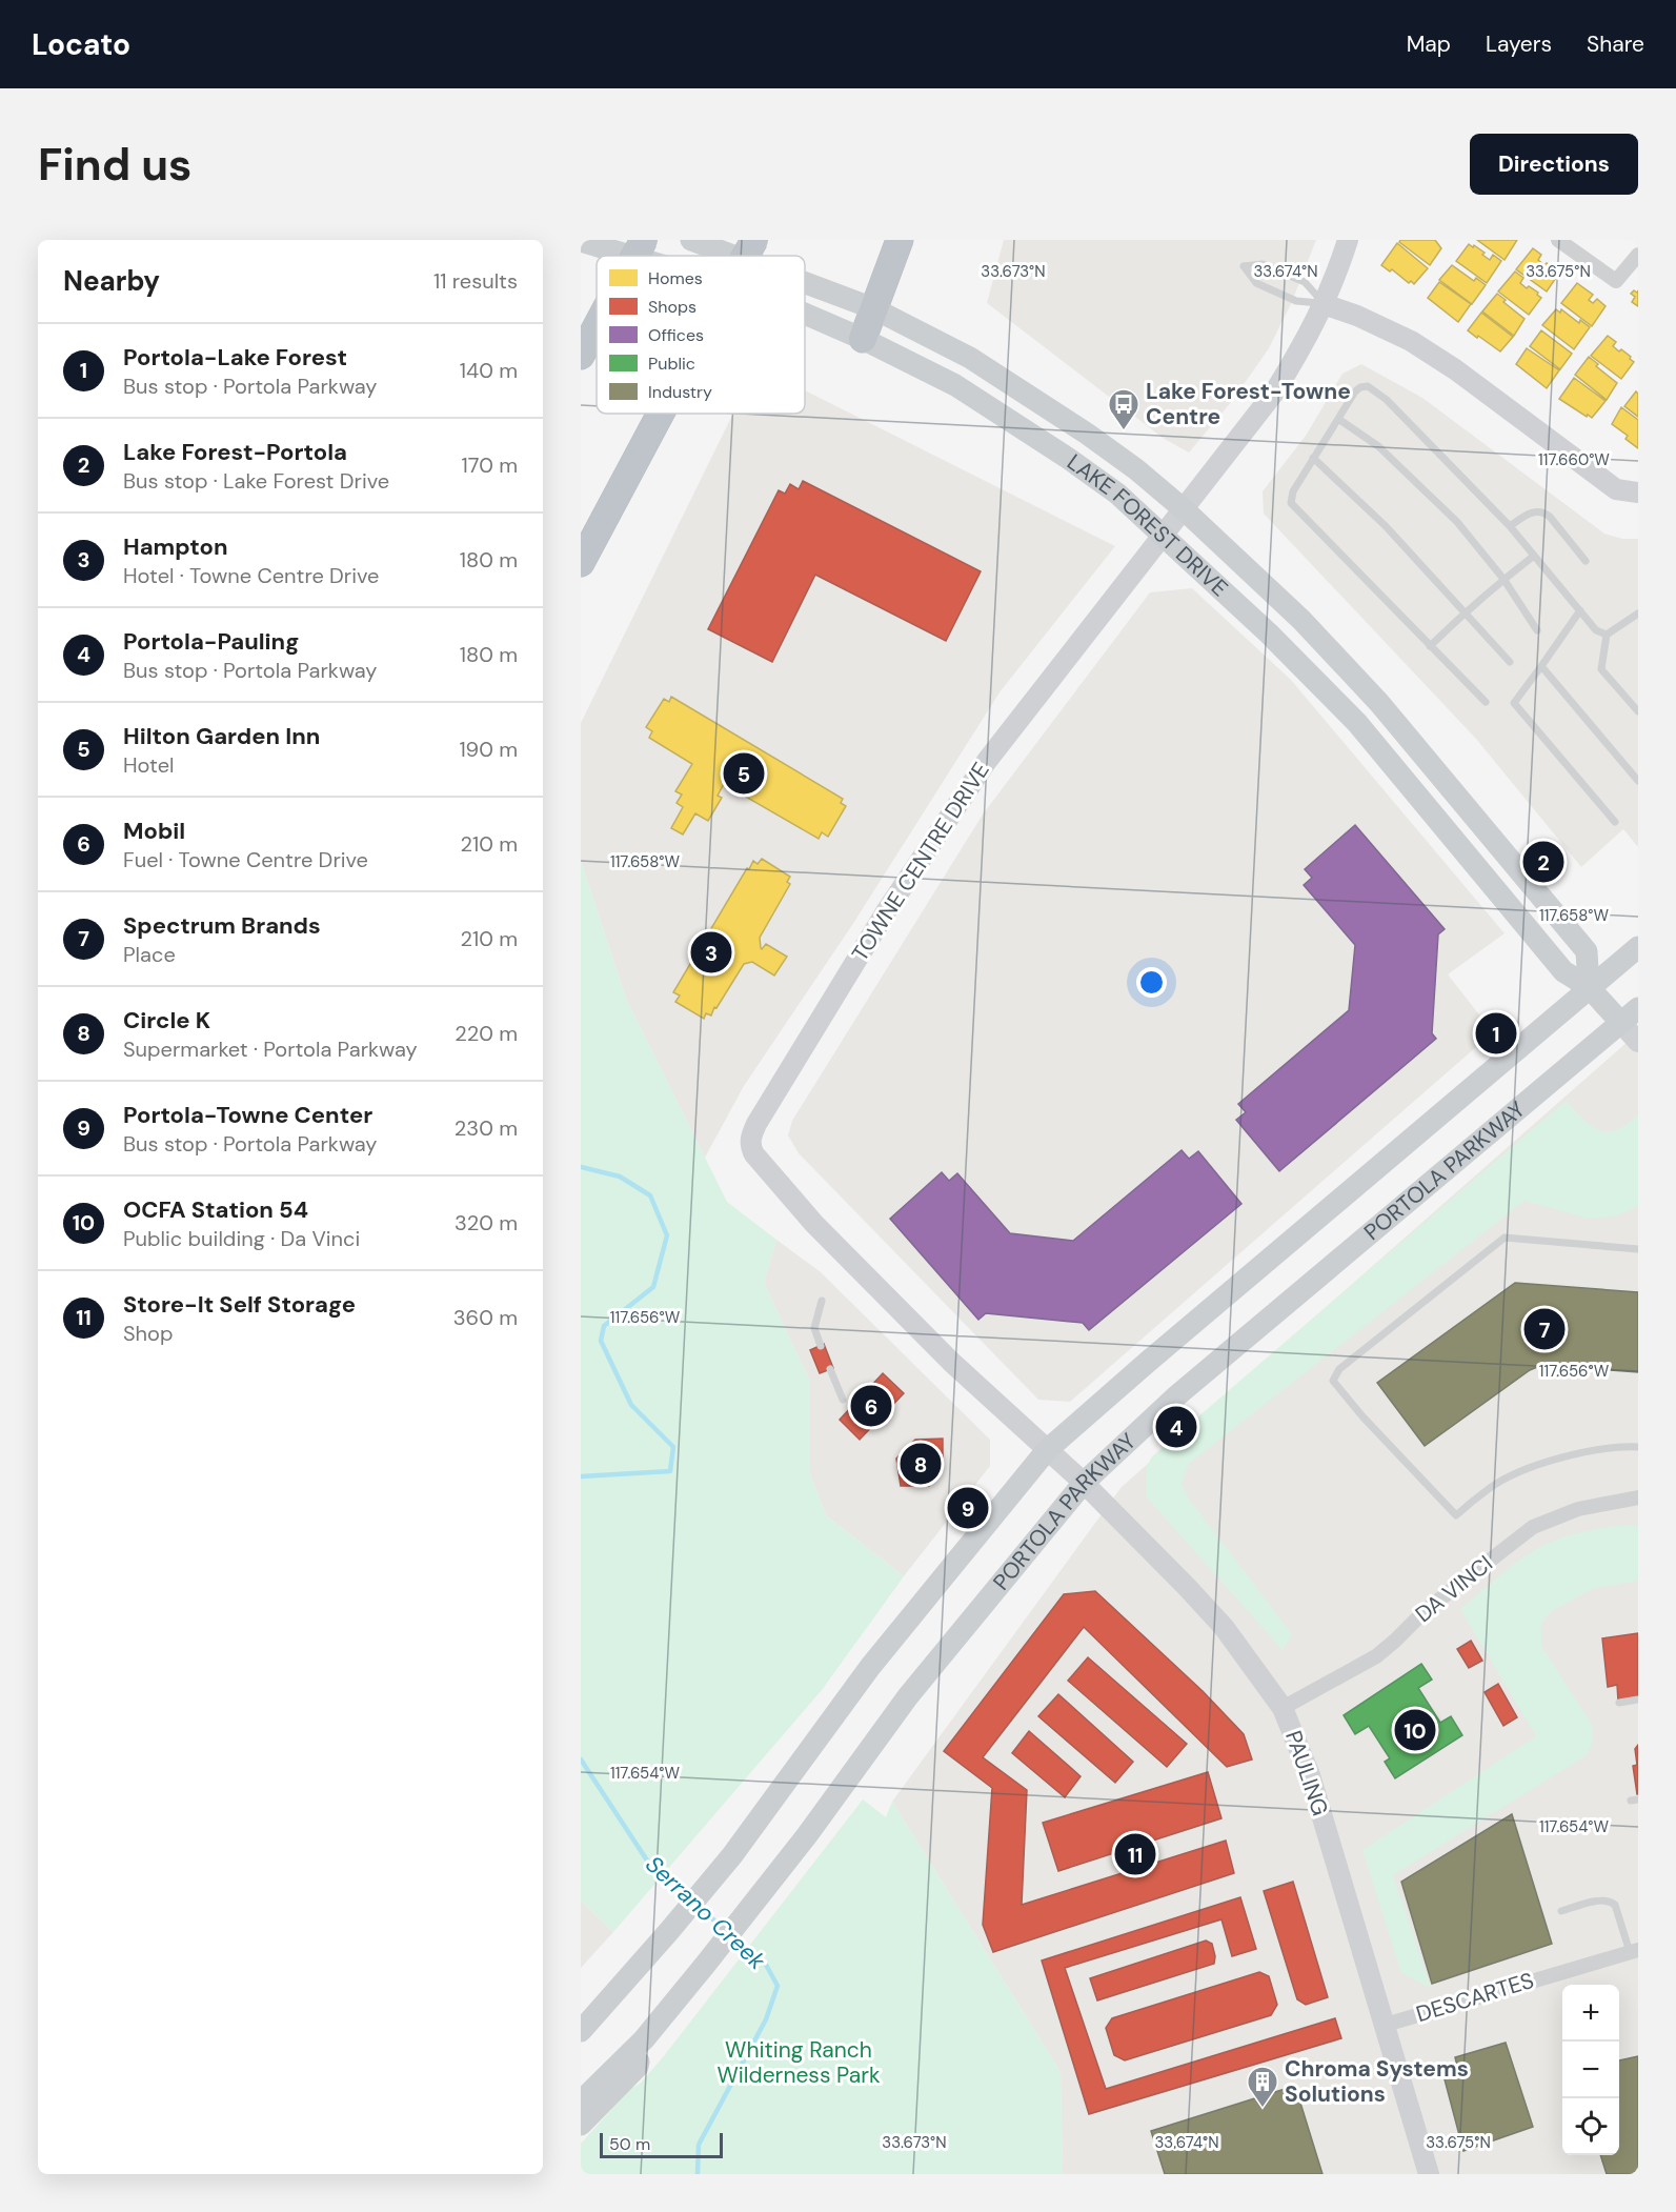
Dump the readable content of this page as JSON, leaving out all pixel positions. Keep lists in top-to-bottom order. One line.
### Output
{"streets":{"main road":["LAKE FOREST DRIVE","TOWNE CENTRE DRIVE","PORTOLA PARKWAY","PAULING"],"street":["DA VINCI","DESCARTES"]},"crossings":[["LAKE FOREST DRIVE","TOWNE CENTRE DRIVE"],["LAKE FOREST DRIVE","PORTOLA PARKWAY"],["TOWNE CENTRE DRIVE","PORTOLA PARKWAY"],["TOWNE CENTRE DRIVE","PAULING"],["PORTOLA PARKWAY","PAULING"],["DA VINCI","PAULING"],["PAULING","DESCARTES"]],"water":["Serrano Creek"],"parks":["Whiting Ranch Wilderness Park"],"places":{"bus stop":["Lake Forest-Towne Centre"],"building":["Chroma Systems Solutions"]},"legend":["Homes","Shops","Offices","Public","Industry"],"scale_bar":"50 m","page":{"header":"Locato","nav":["Map","Layers","Share"],"buttons":"Directions","title":"Find us","heading":["Nearby","11 results"],"list":[{"mark":"1","name":"Portola-Lake Forest","note":"Bus stop · Portola Parkway","value":"140 m"},{"mark":"2","name":"Lake Forest-Portola","note":"Bus stop · Lake Forest Drive","value":"170 m"},{"mark":"3","name":"Hampton","note":"Hotel · Towne Centre Drive","value":"180 m"},{"mark":"4","name":"Portola-Pauling","note":"Bus stop · Portola Parkway","value":"180 m"},{"mark":"5","name":"Hilton Garden Inn","note":"Hotel","value":"190 m"},{"mark":"6","name":"Mobil","note":"Fuel · Towne Centre Drive","value":"210 m"},{"mark":"7","name":"Spectrum Brands","note":"Place","value":"210 m"},{"mark":"8","name":"Circle K","note":"Supermarket · Portola Parkway","value":"220 m"},{"mark":"9","name":"Portola-Towne Center","note":"Bus stop · Portola Parkway","value":"230 m"},{"mark":"10","name":"OCFA Station 54","note":"Public building · Da Vinci","value":"320 m"},{"mark":"11","name":"Store-It Self Storage","note":"Shop","value":"360 m"}],"pins":["5","2","3","1","7","6","4","8","9","10","11"],"map_buttons":["+","−"],"scale":"50 m"},"coordinates":["33.675°N","33.673°N","33.674°N","117.660°W","117.658°W","117.656°W","117.654°W"]}
